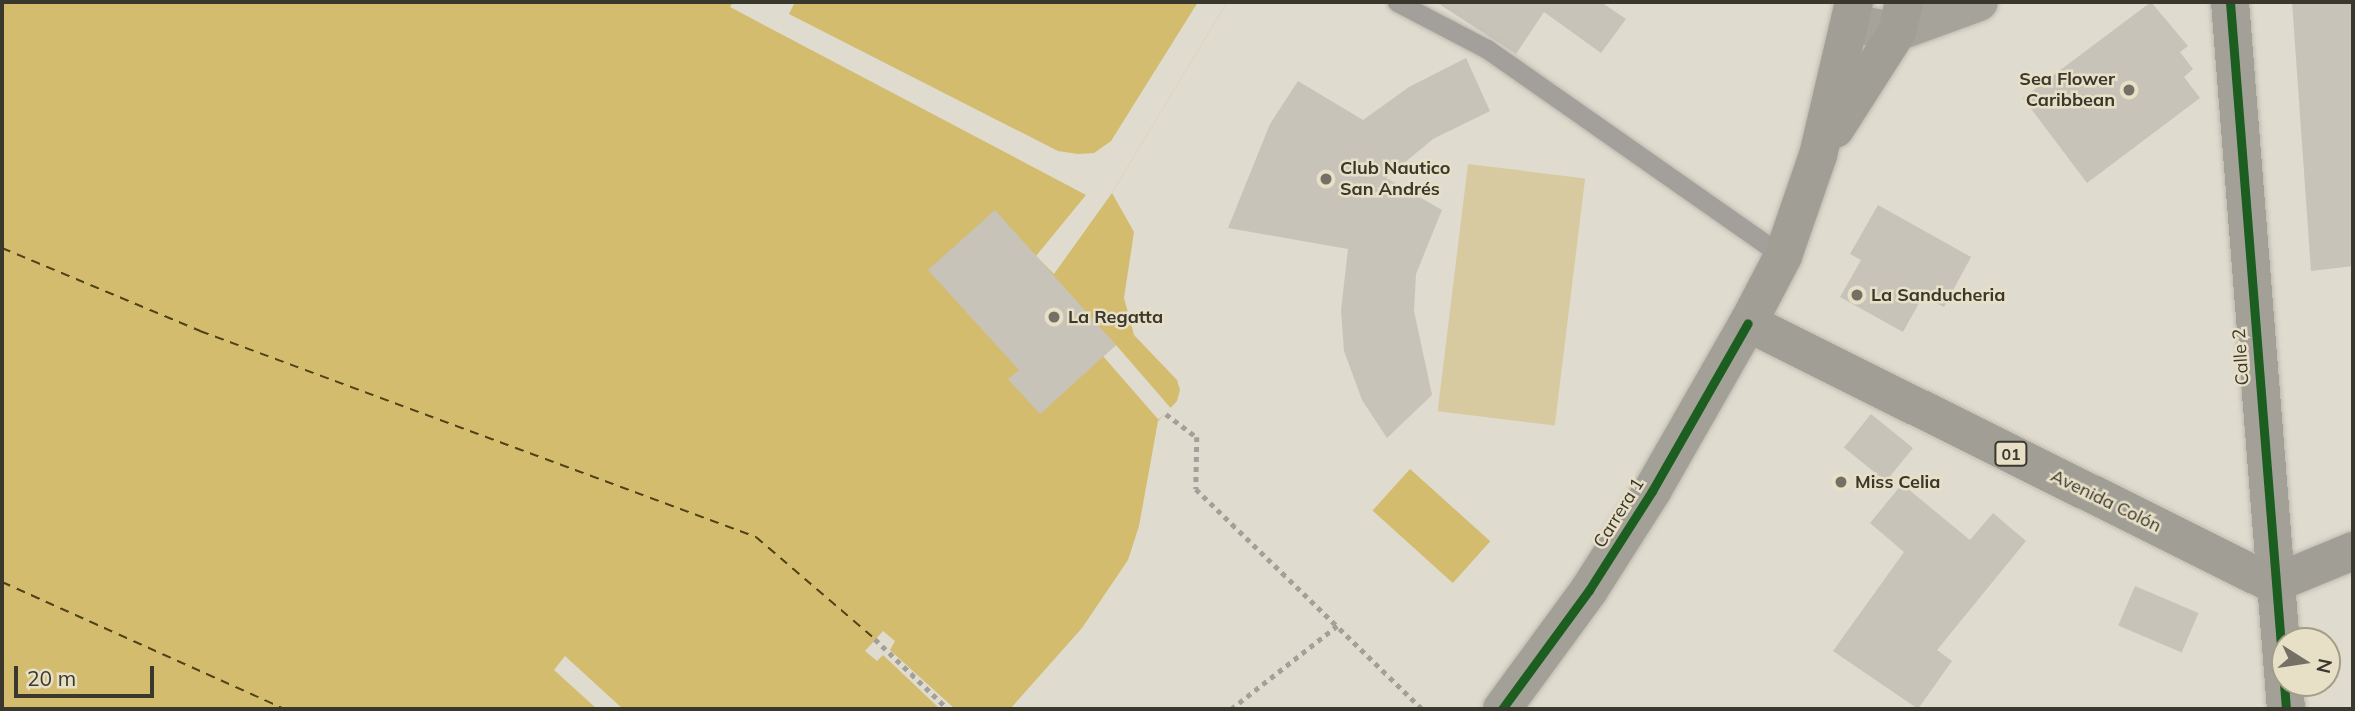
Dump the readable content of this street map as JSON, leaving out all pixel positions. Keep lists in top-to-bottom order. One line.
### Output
{"streets":{"highway":["01","Avenida Colón","Carrera 1"],"street":["Calle 2"]},"crossings":[["Calle 2","Avenida Colón"],["Avenida Colón","Carrera 1"]],"places":["Sea Flower Caribbean","Club Nautico San Andrés","La Sanducheria","La Regatta","Miss Celia"],"scale_bar":"20 m","north":"right"}
